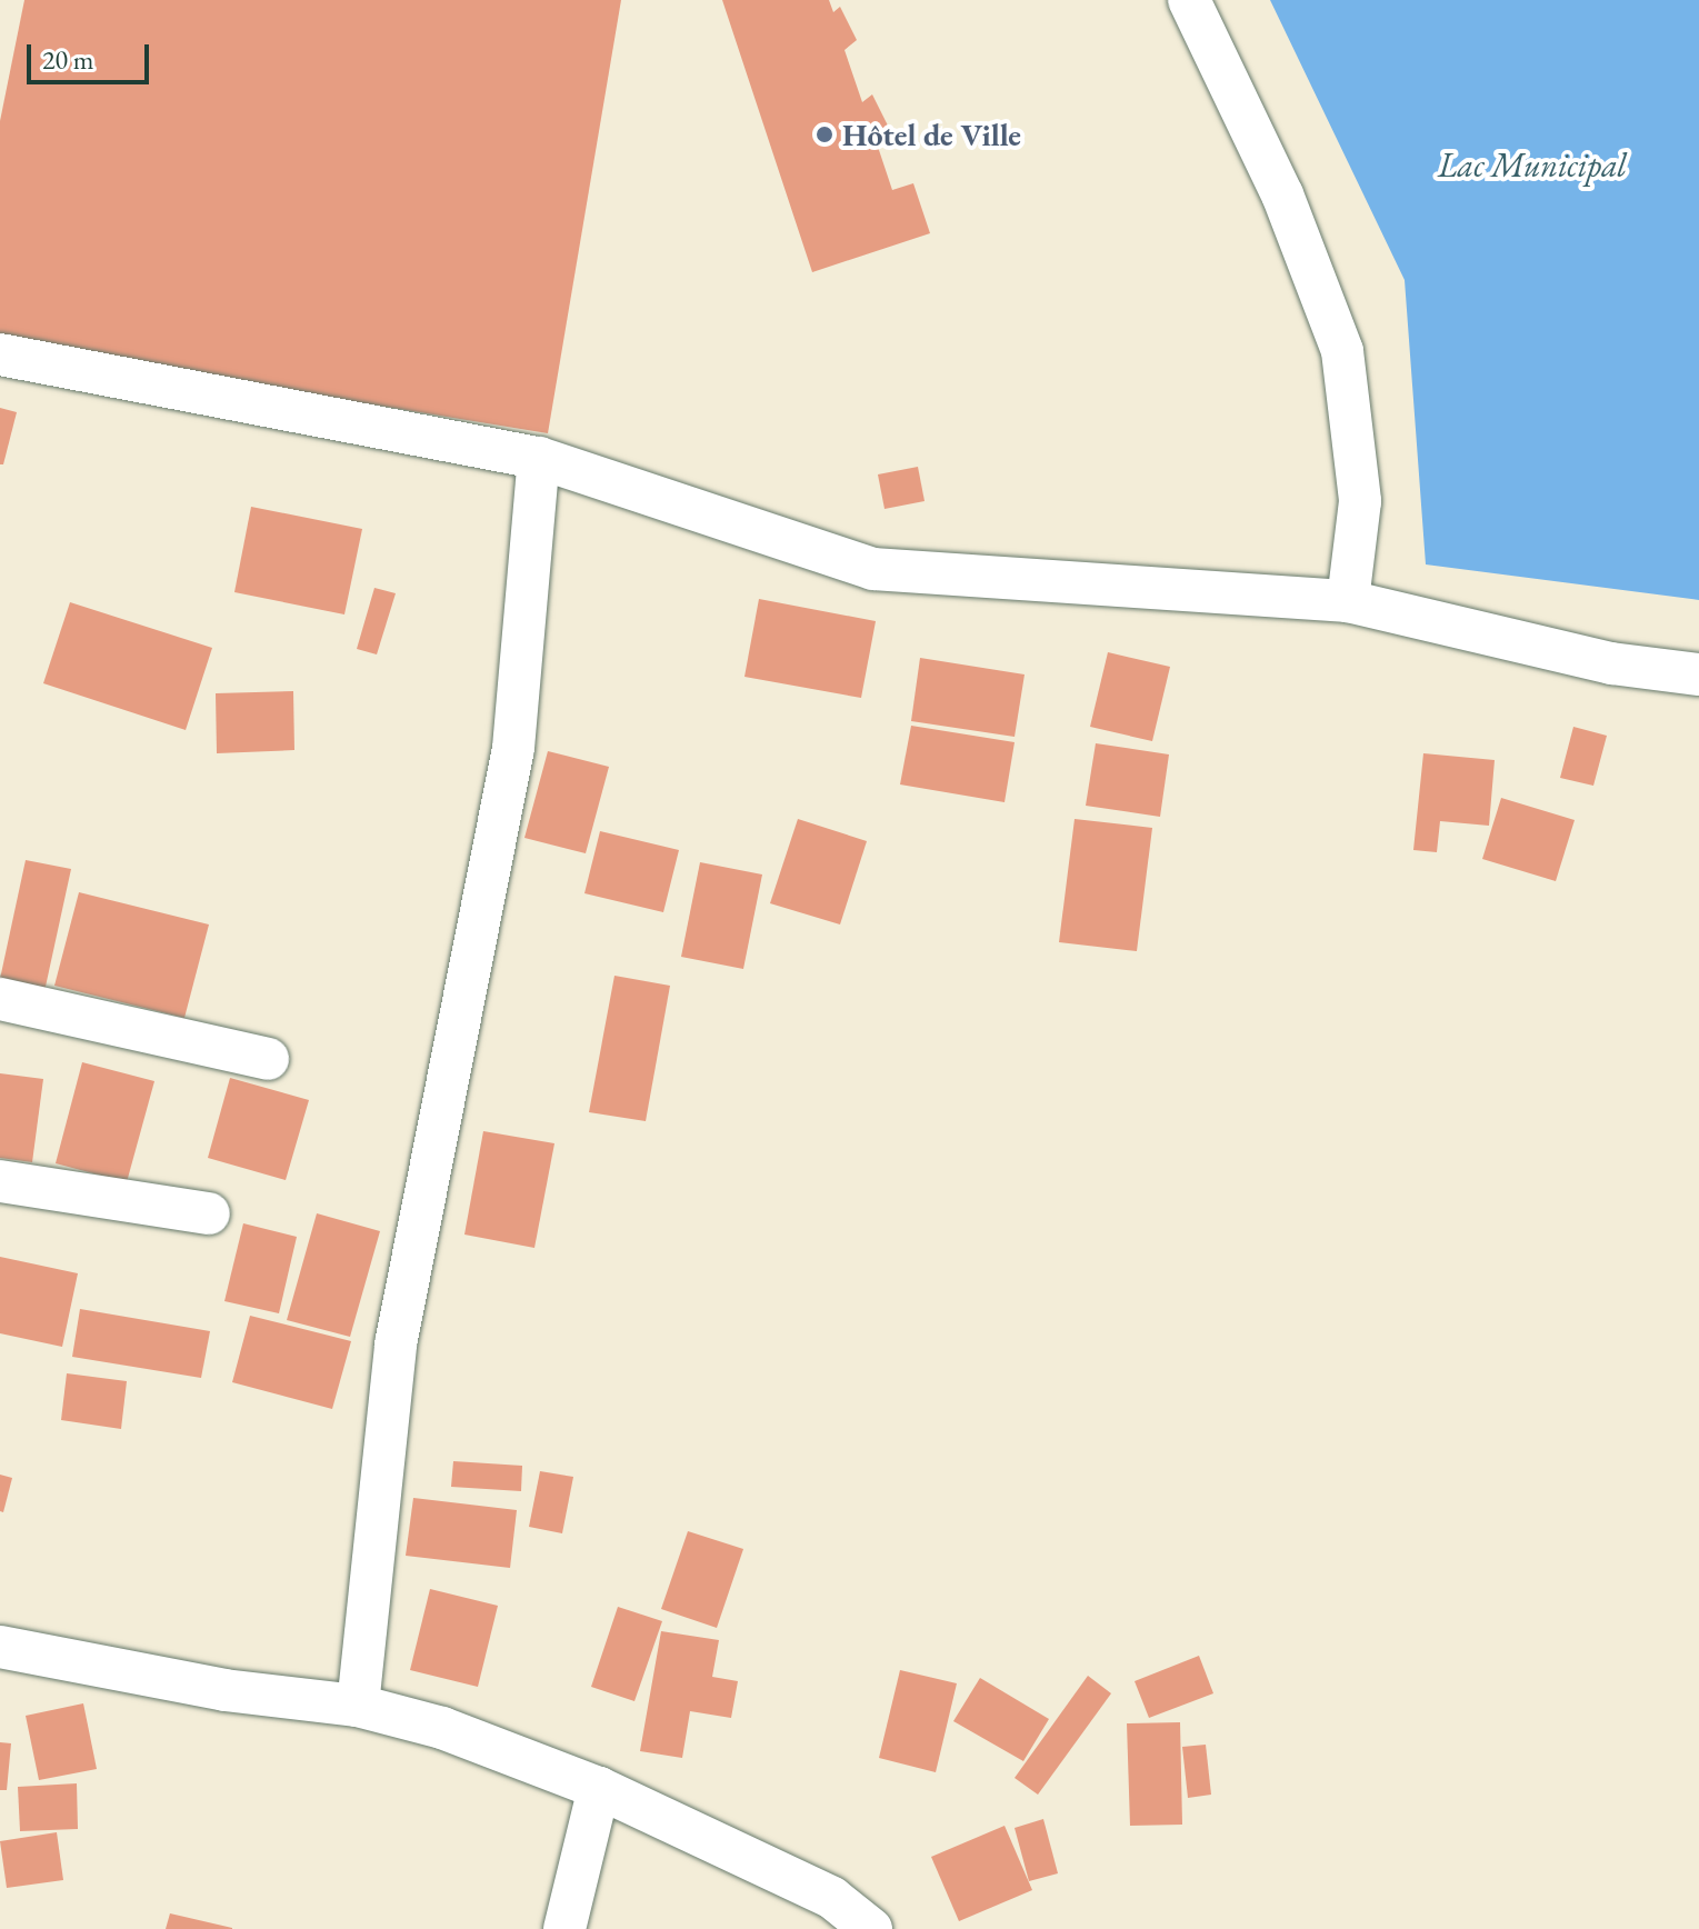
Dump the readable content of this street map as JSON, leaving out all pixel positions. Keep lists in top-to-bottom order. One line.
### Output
{"water":["Lac Municipal"],"places":["Hôtel de Ville"],"scale_bar":"20 m"}
